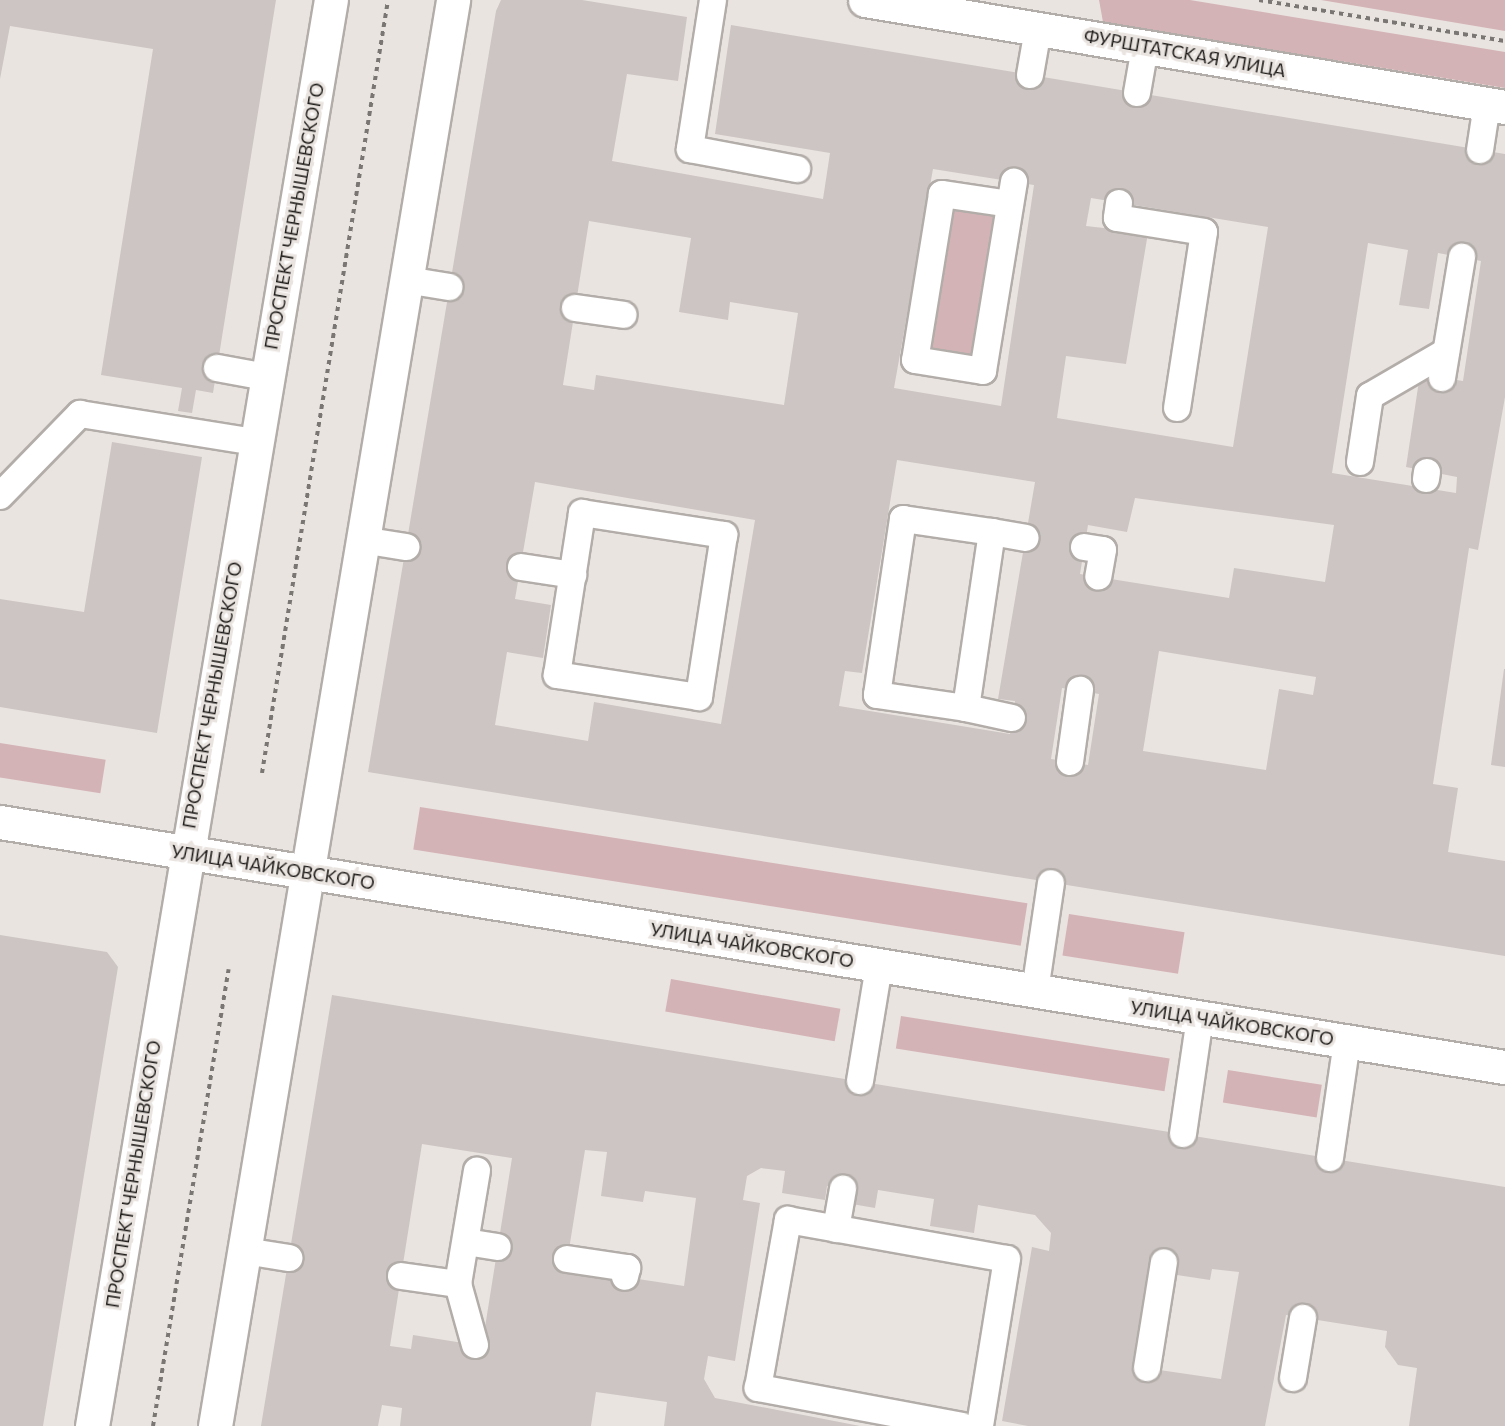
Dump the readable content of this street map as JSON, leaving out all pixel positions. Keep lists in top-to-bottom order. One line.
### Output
{"streets":{"street":["ФУРШТАТСКАЯ УЛИЦА","ПРОСПЕКТ ЧЕРНЫШЕВСКОГО","УЛИЦА ЧАЙКОВСКОГО"]},"crossings":[["ПРОСПЕКТ ЧЕРНЫШЕВСКОГО","УЛИЦА ЧАЙКОВСКОГО"]]}
